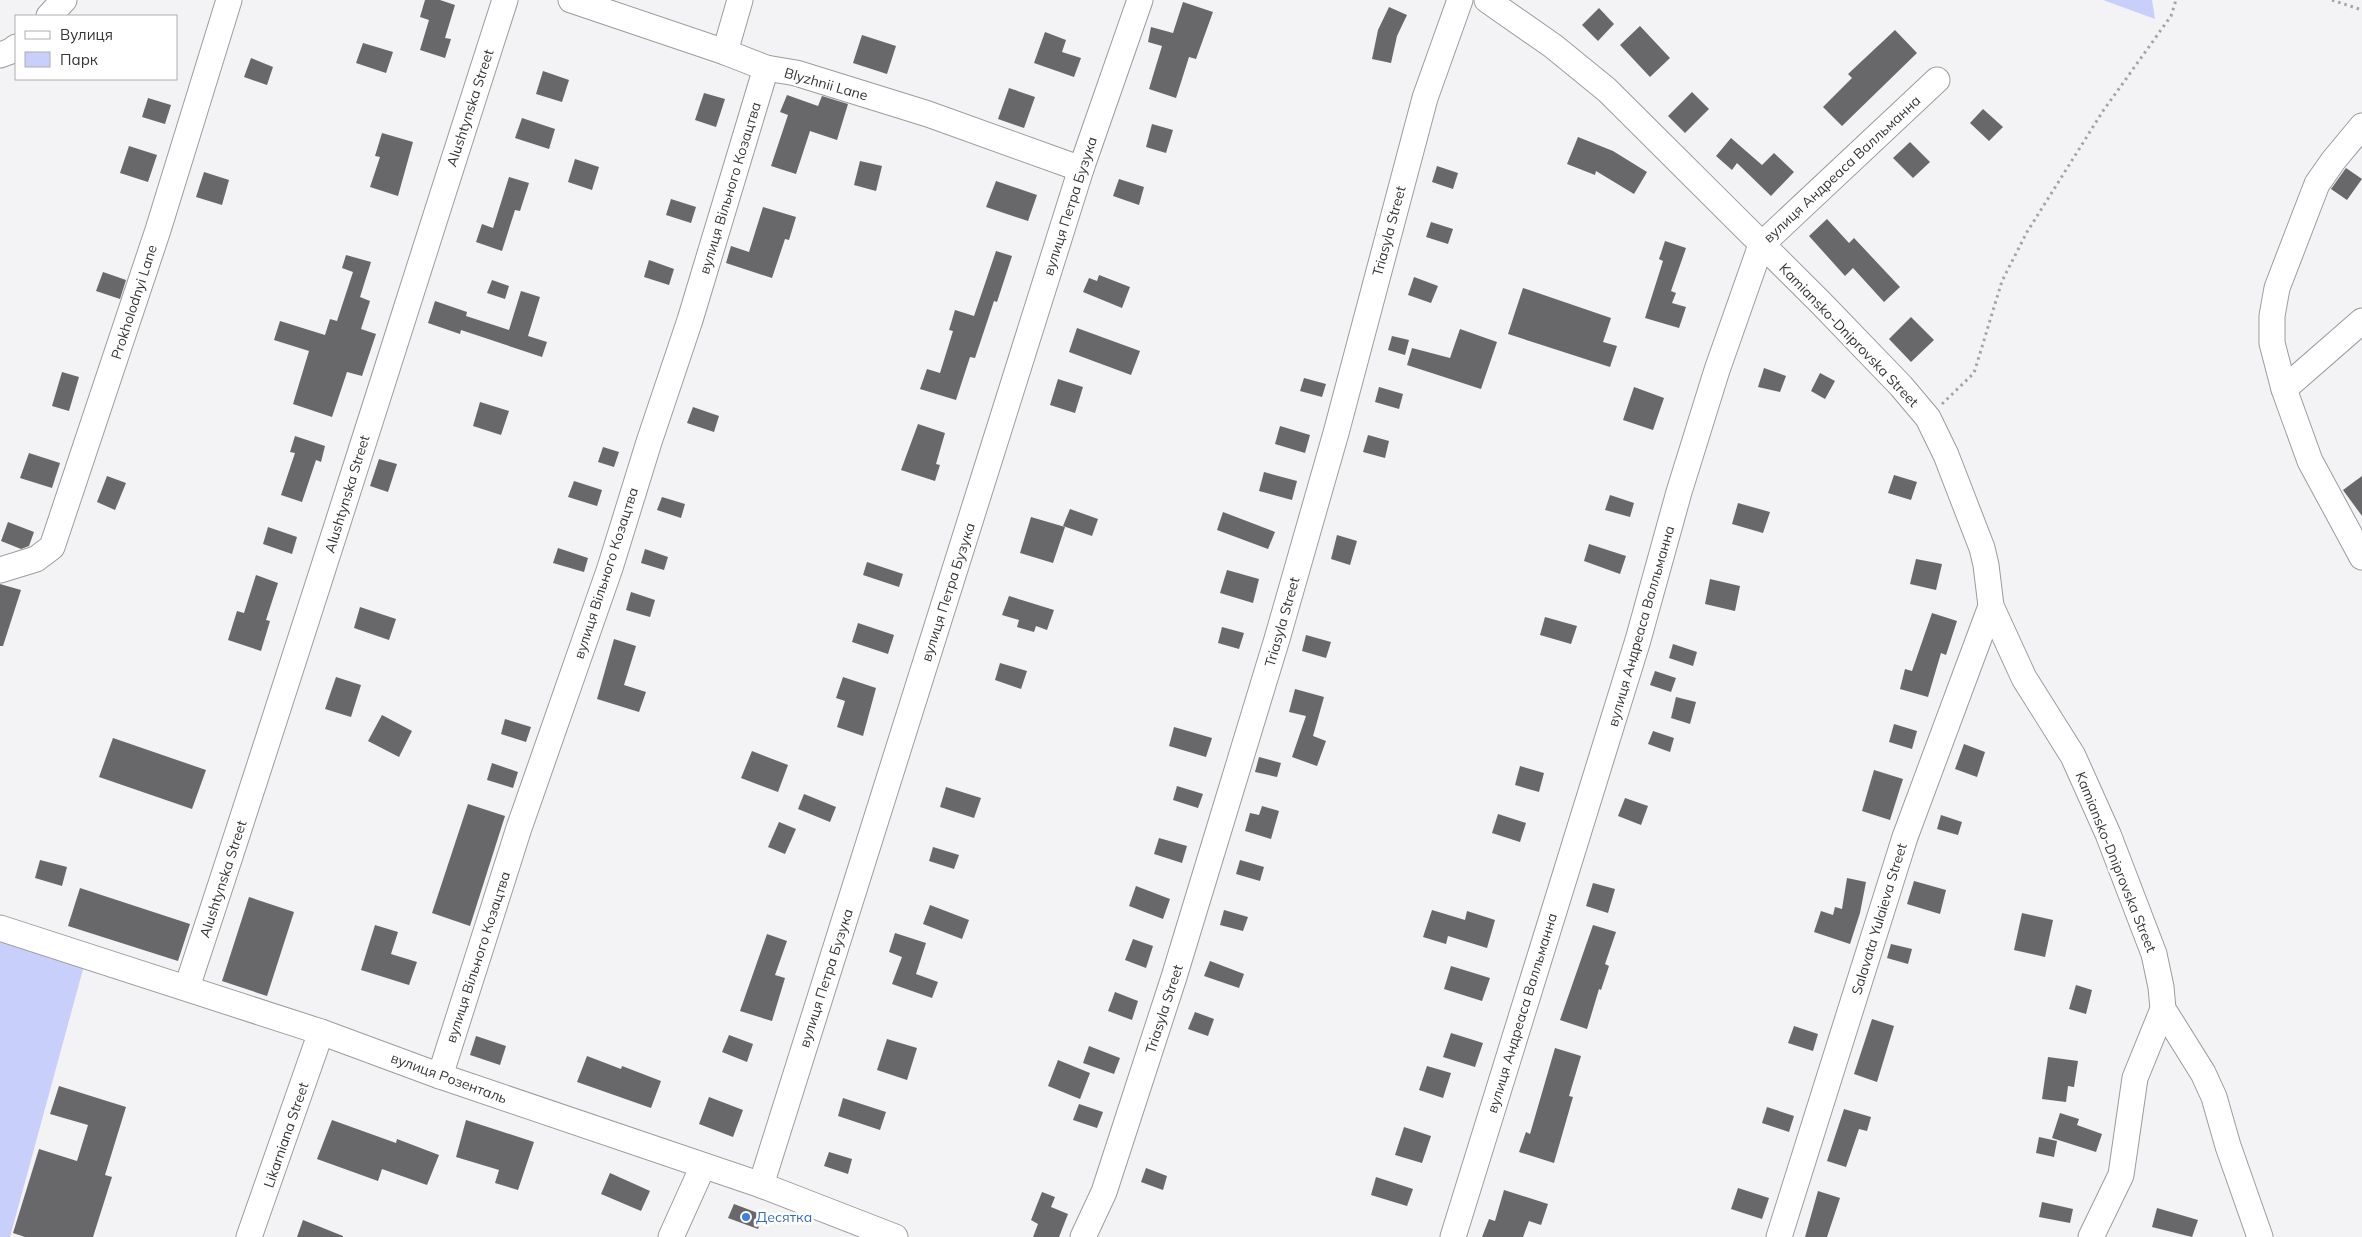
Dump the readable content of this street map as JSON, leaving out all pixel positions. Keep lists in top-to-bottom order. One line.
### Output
{"streets":{"street":["Blyzhnii Lane","Alushtynska Street","вулиця Андреаса Валльманна","вулиця Вільного Козацтва","вулиця Петра Бузука","Triasyla Street","Prokholodnyi Lane","Kamiansko-Dniprovska Street","Salavata Yulaieva Street","вулиця Розенталь","Likarniana Street"]},"crossings":[["Blyzhnii Lane","вулиця Вільного Козацтва"],["Blyzhnii Lane","вулиця Петра Бузука"],["Alushtynska Street","вулиця Розенталь"],["вулиця Андреаса Валльманна","Kamiansko-Dniprovska Street"],["вулиця Вільного Козацтва","вулиця Розенталь"],["вулиця Петра Бузука","вулиця Розенталь"],["Kamiansko-Dniprovska Street","Salavata Yulaieva Street"],["вулиця Розенталь","Likarniana Street"]],"places":["Десятка"],"legend":["Вулиця","Парк"]}
